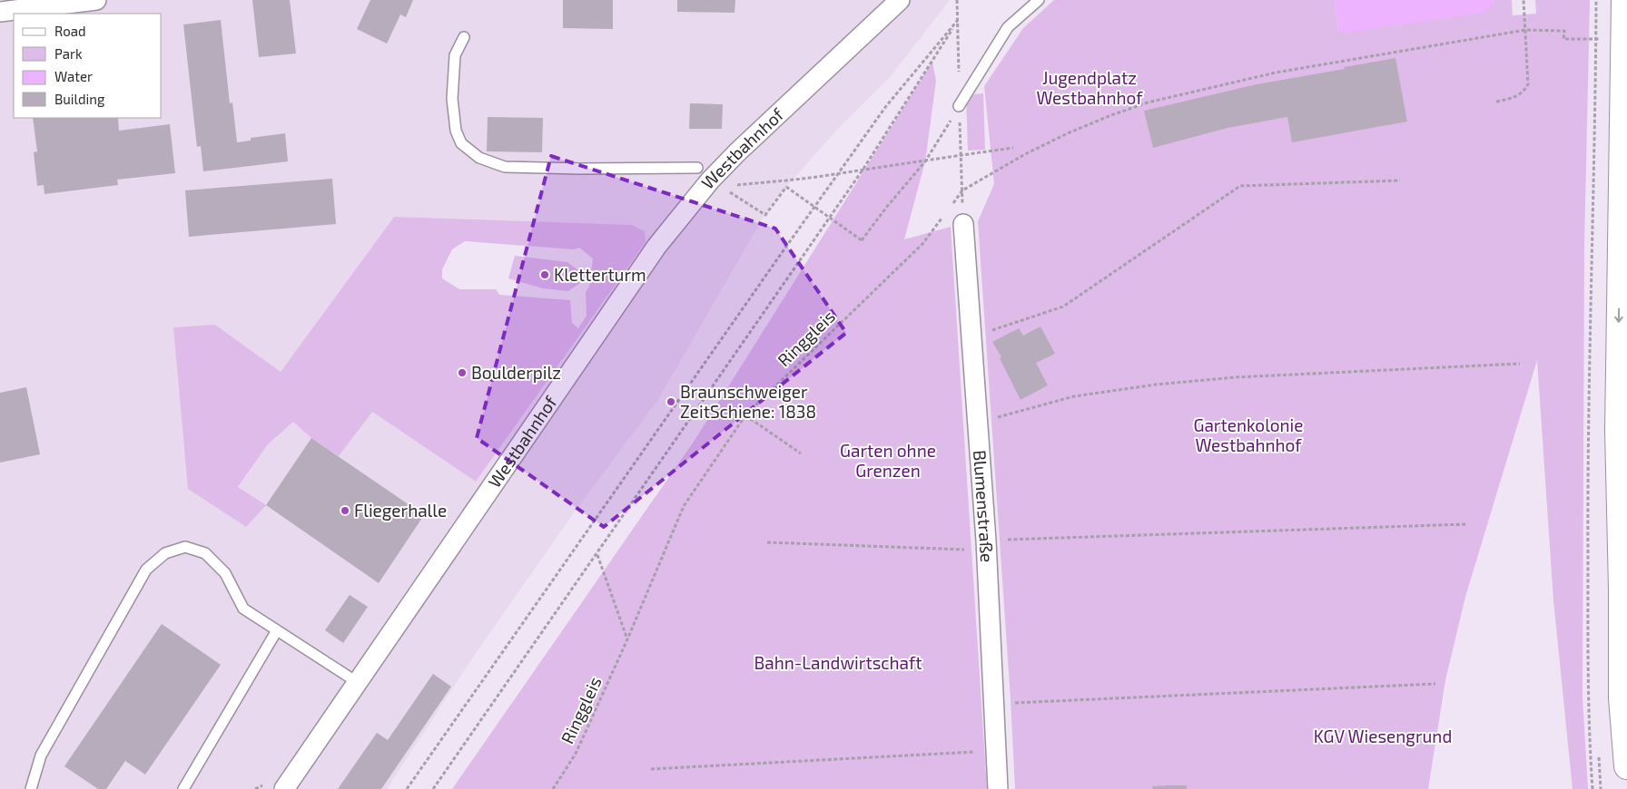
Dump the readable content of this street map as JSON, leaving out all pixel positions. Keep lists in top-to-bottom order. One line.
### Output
{"streets":{"street":["Westbahnhof","Blumenstraße"],"path":["Ringgleis"]},"parks":["Jugendplatz Westbahnhof","Gartenkolonie Westbahnhof","Garten ohne Grenzen","Bahn-Landwirtschaft","KGV Wiesengrund"],"places":["Kletterturm","Boulderpilz","Braunschweiger ZeitSchiene: 1838","Fliegerhalle"],"legend":["Road","Park","Water","Building"]}
